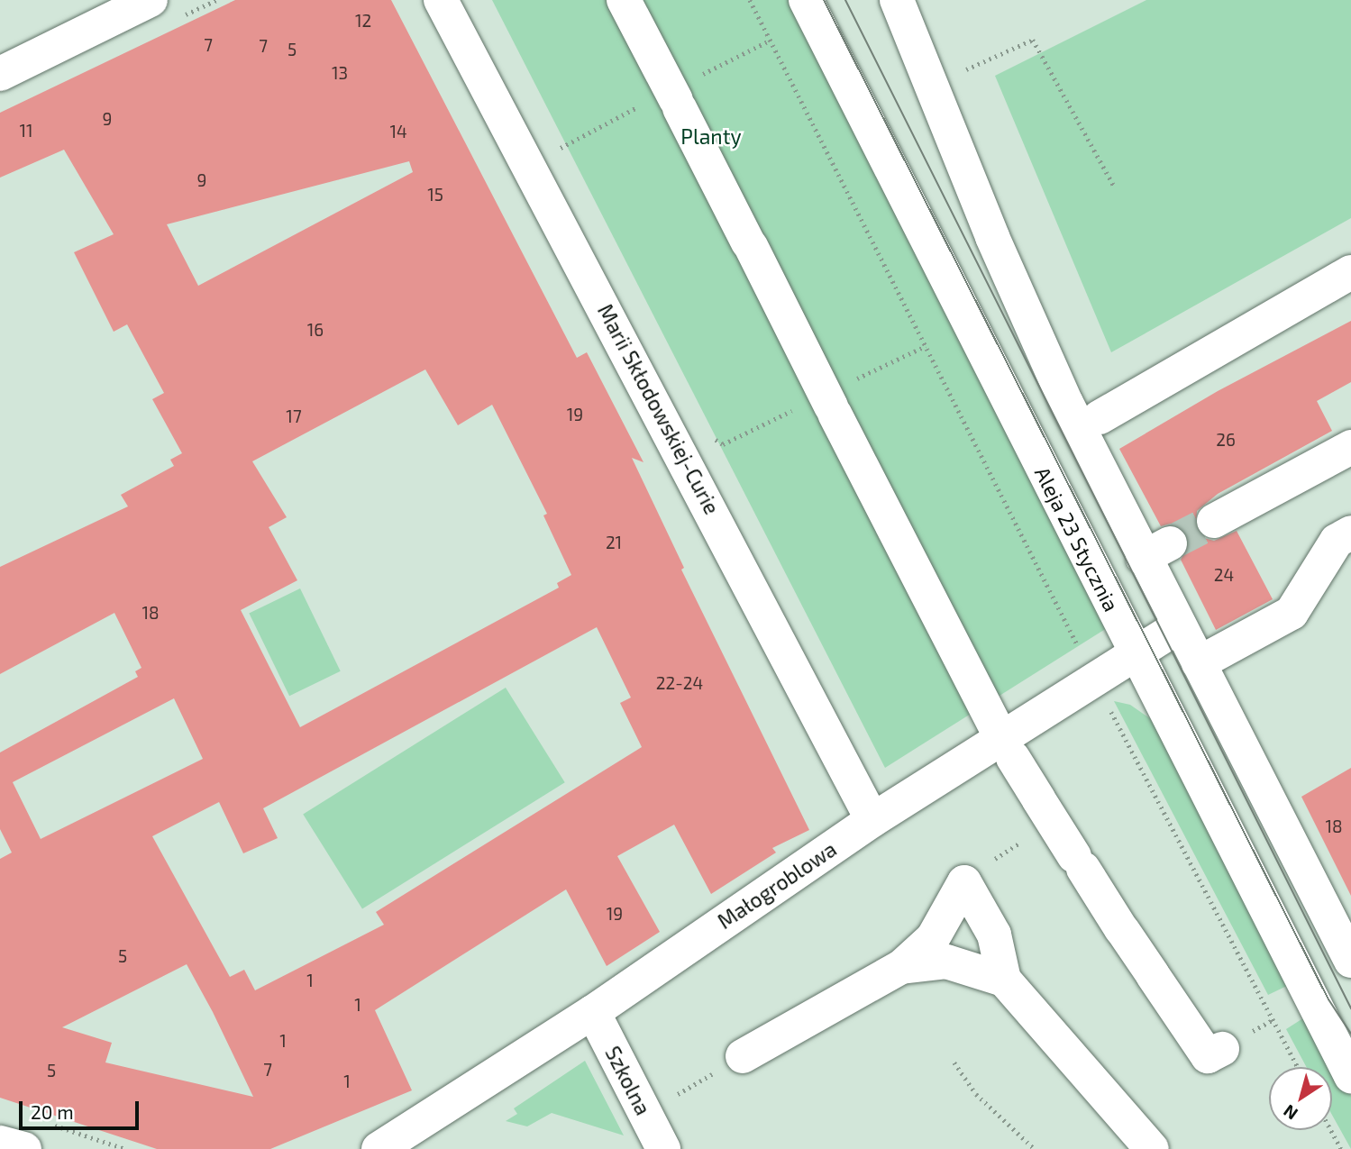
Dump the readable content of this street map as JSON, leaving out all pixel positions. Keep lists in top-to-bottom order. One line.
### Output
{"streets":{"street":["Marii Skłodowskiej-Curie","Aleja 23 Stycznia","Małogroblowa","Szkolna"]},"crossings":[["Marii Skłodowskiej-Curie","Małogroblowa"],["Aleja 23 Stycznia","Małogroblowa"],["Małogroblowa","Szkolna"]],"parks":["Planty"],"house_numbers":["12","7","7","5","13","9","11","14","9","15","16","19","17","26","21","24","18","22-24","18","19","5","1","1","1","7","5","1"],"scale_bar":"20 m","north":"bottom left"}
